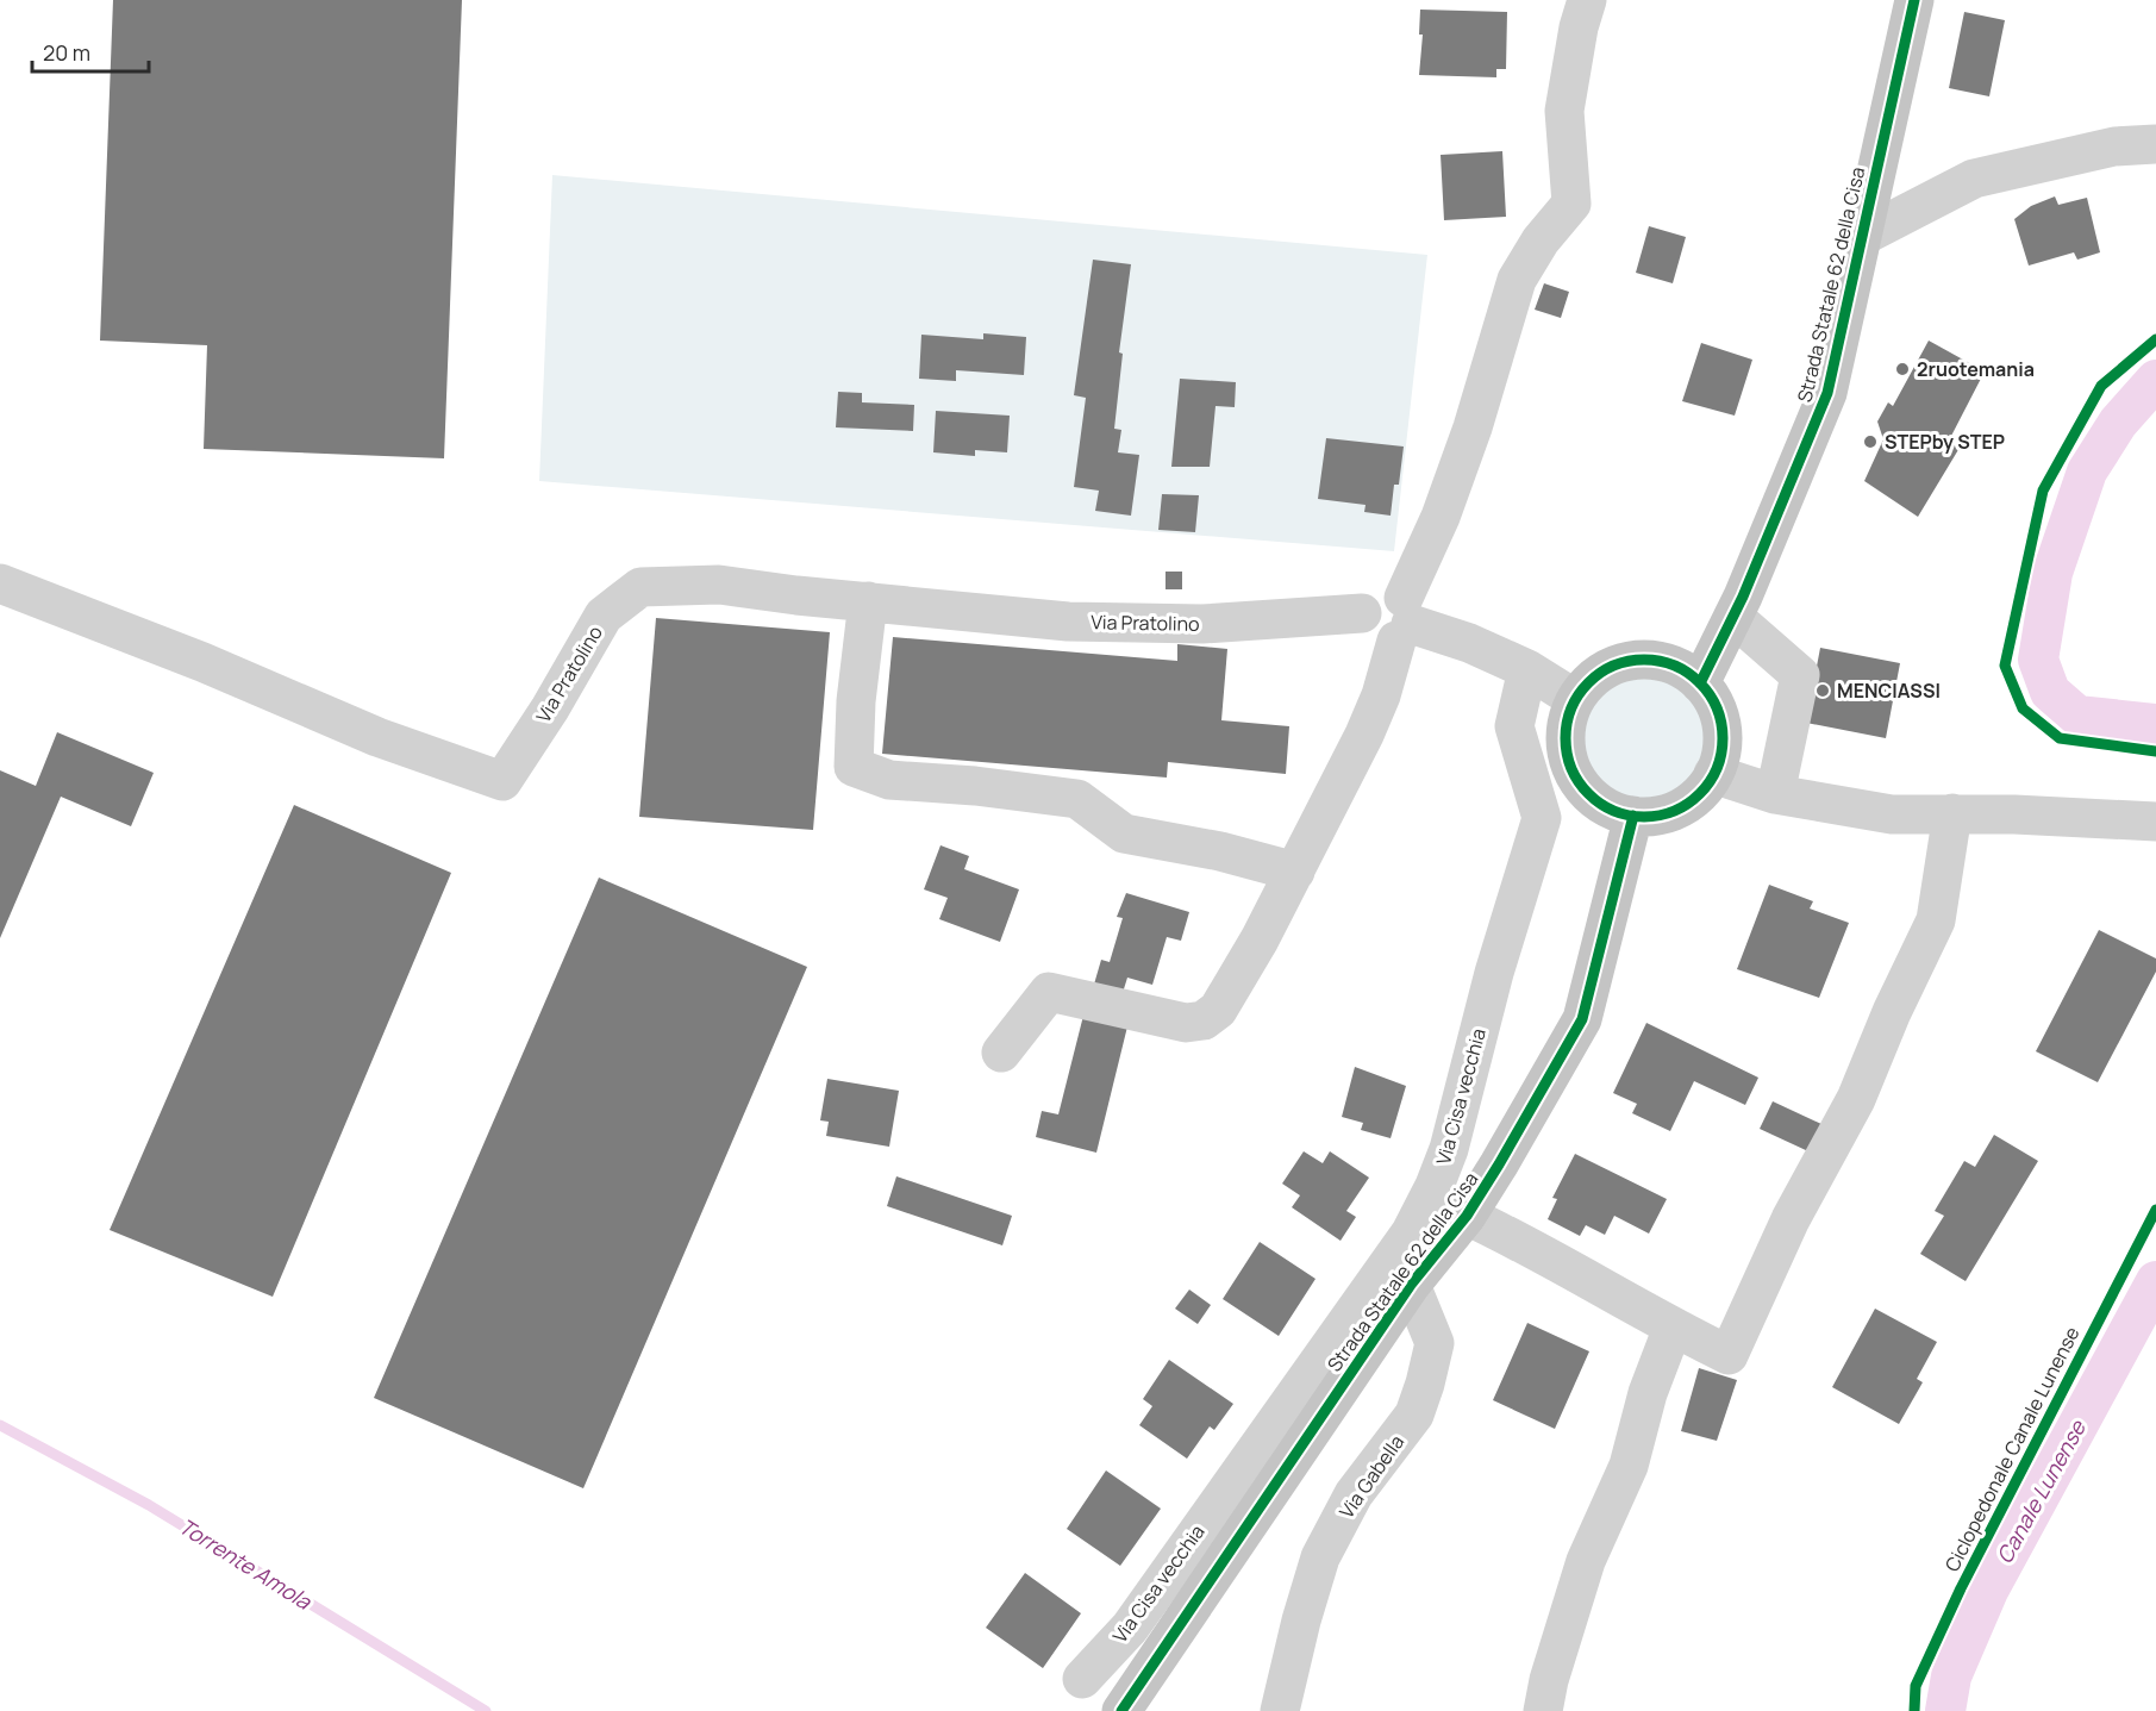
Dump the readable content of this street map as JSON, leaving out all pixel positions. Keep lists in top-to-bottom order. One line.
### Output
{"streets":{"main road":["Strada Statale 62 della Cisa"],"street":["Via Pratolino","Via Cisa vecchia","Via Gabella"],"cycle path":["Ciclopedonale Canale Lunense"]},"crossings":[["Strada Statale 62 della Cisa","Via Gabella"]],"water":["Canale Lunense","Torrente Amola"],"places":["2ruotemania","STEPby STEP","MENCIASSI"],"scale_bar":"20 m"}
